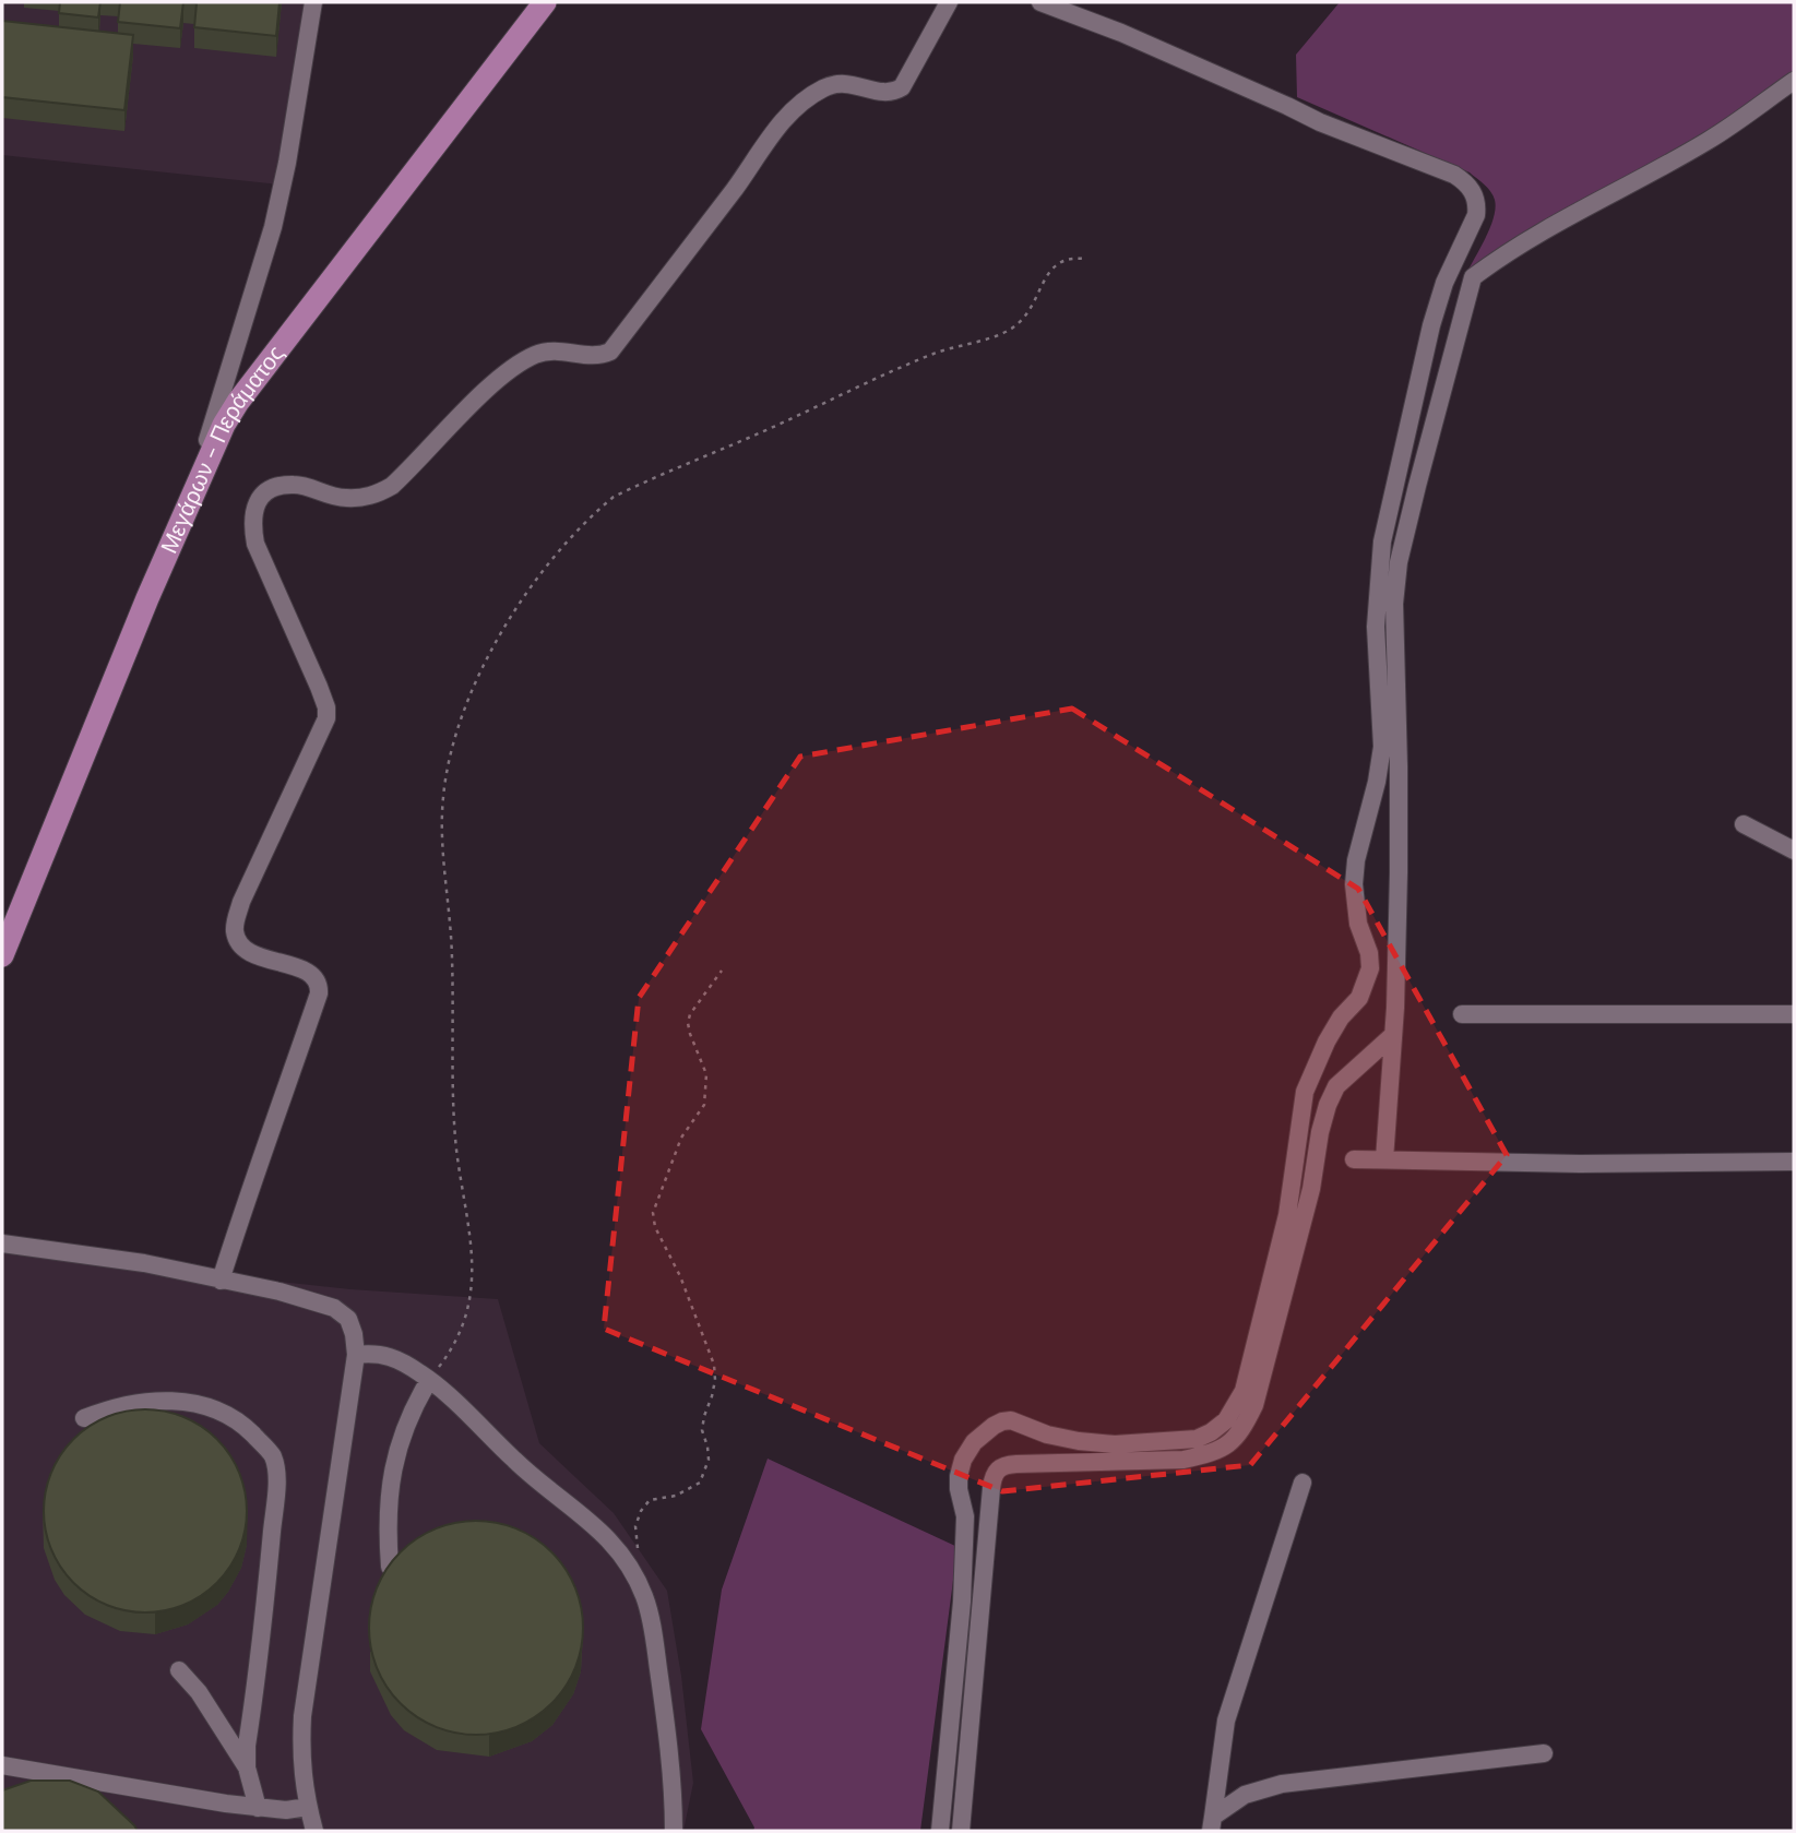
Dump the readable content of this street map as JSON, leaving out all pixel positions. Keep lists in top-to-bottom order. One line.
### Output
{"streets":{"main road":["Μεγάρων - Περάματος"]}}
